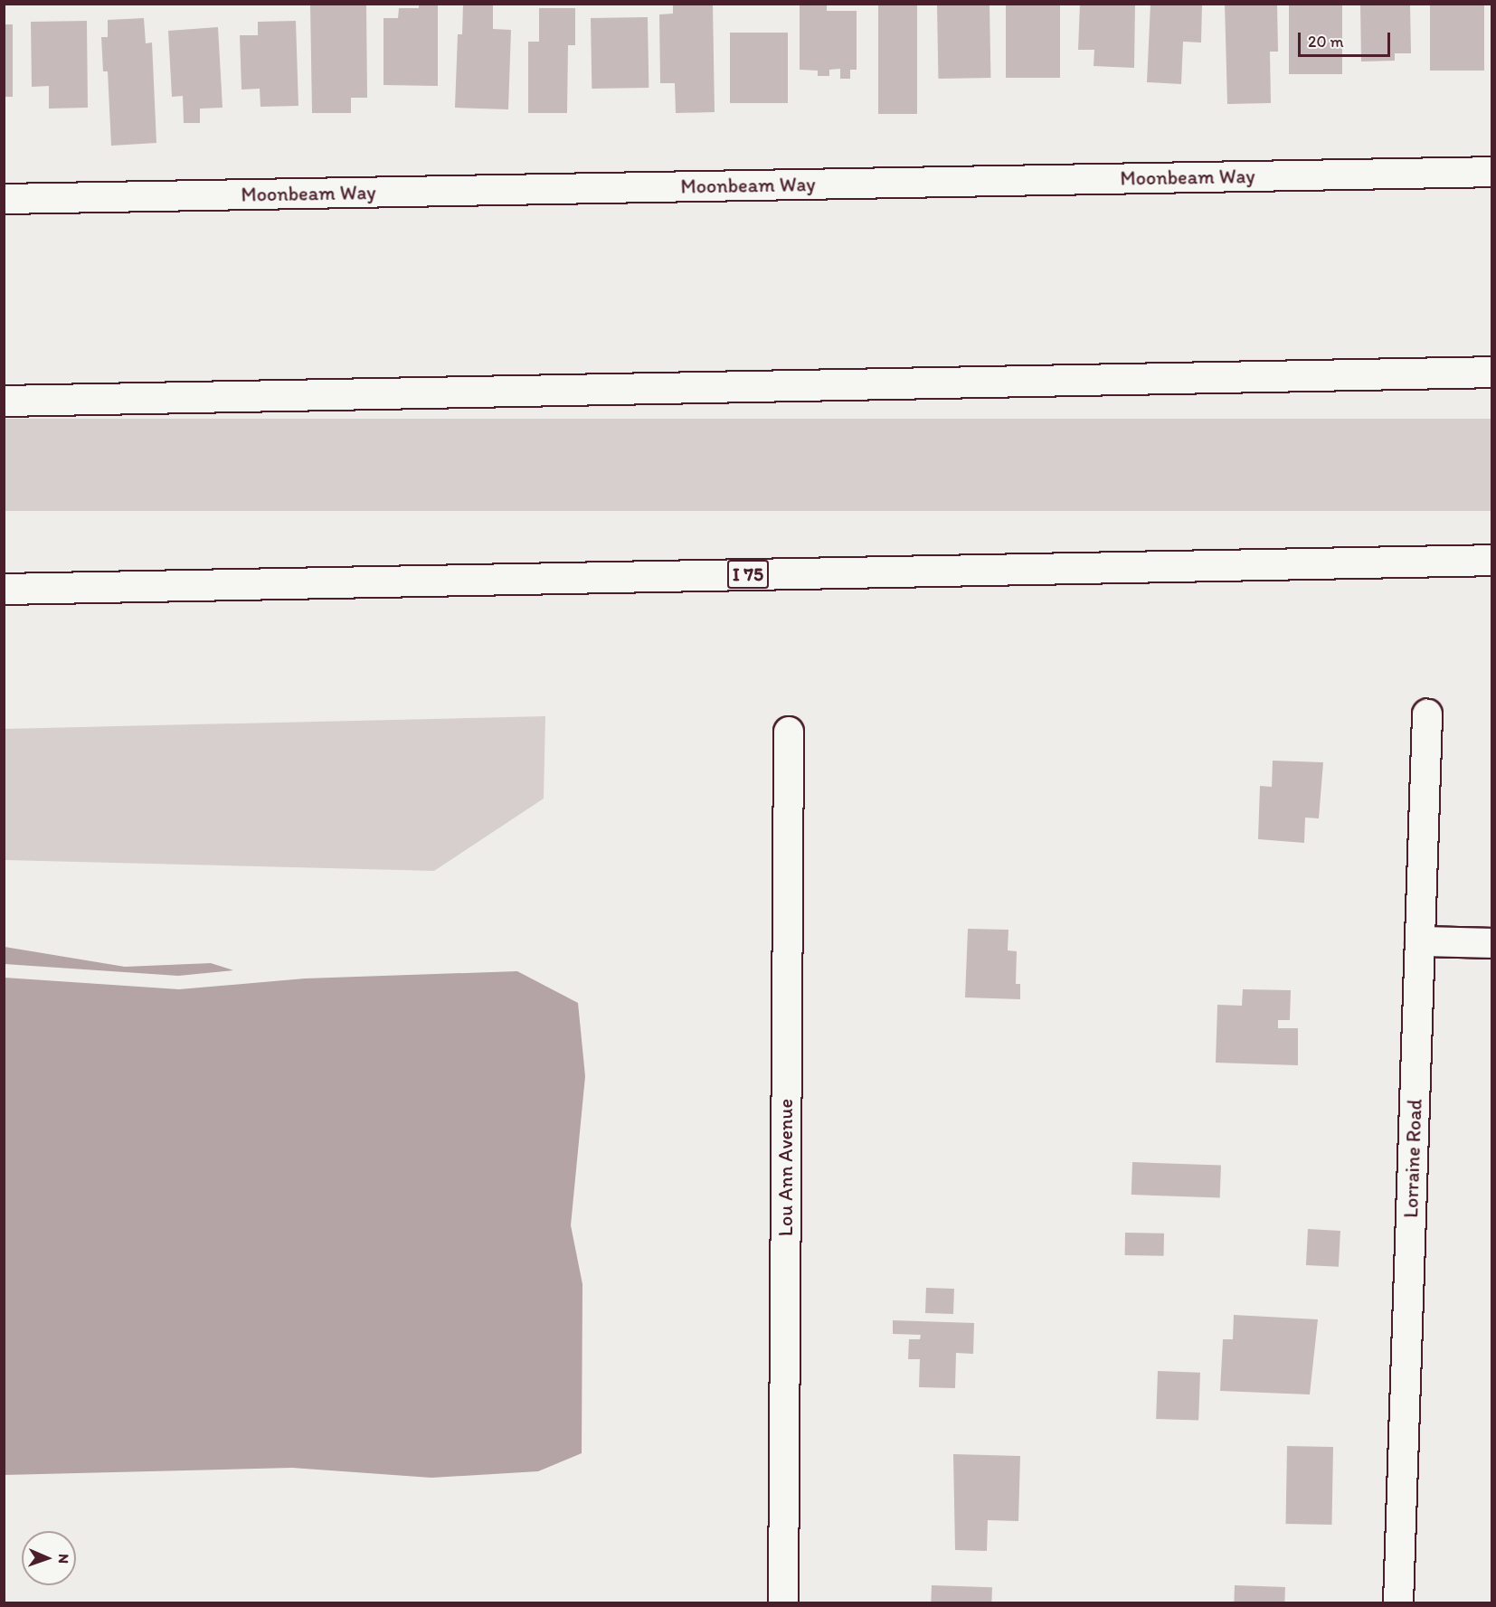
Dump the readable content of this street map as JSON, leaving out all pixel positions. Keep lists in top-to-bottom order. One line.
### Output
{"streets":{"highway":["I 75"],"street":["Moonbeam Way","Lorraine Road","Lou Ann Avenue"]},"scale_bar":"20 m","north":"right"}
